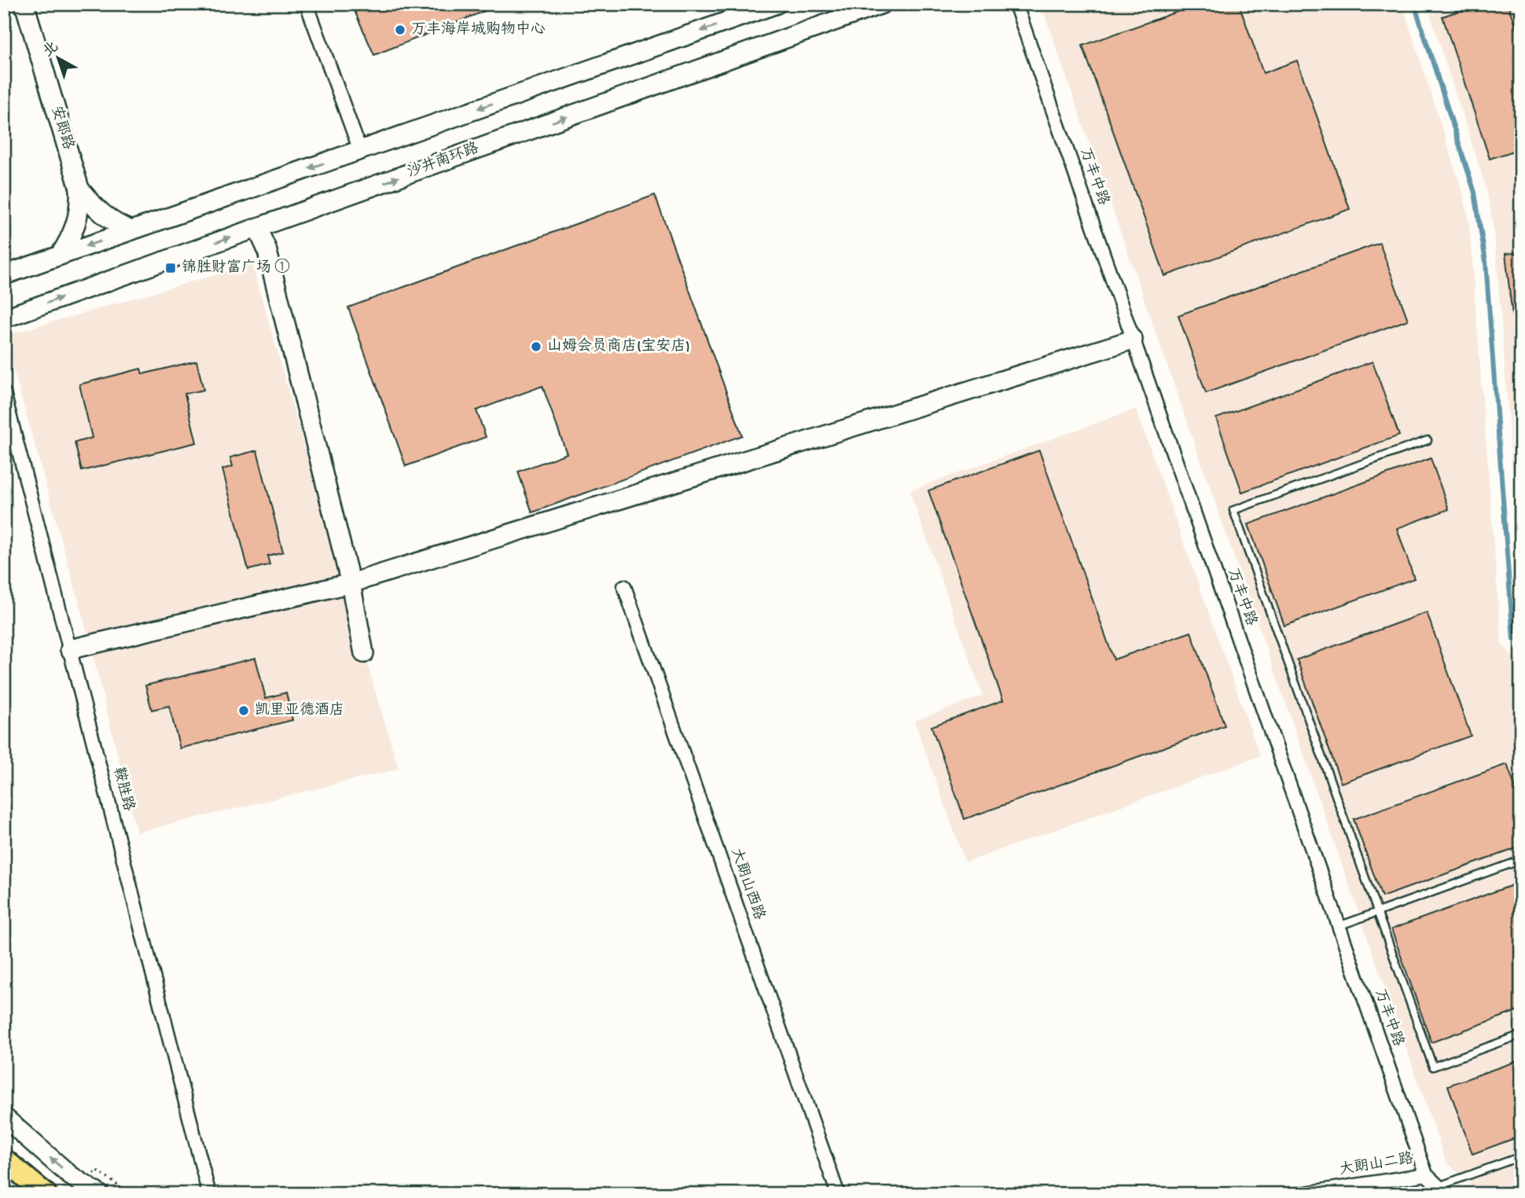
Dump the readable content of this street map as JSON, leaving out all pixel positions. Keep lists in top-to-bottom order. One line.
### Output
{"streets":{"street":["安郎路","沙井南环路","万丰中路","鞍胜路","大朗山西路","大朗山二路"]},"crossings":[["万丰中路","大朗山二路"]],"places":{"other":["万丰海岸城购物中心","山姆会员商店(宝安店)","凯里亚德酒店"],"transit":["锦胜财富广场 ①"]},"north":"top left"}
